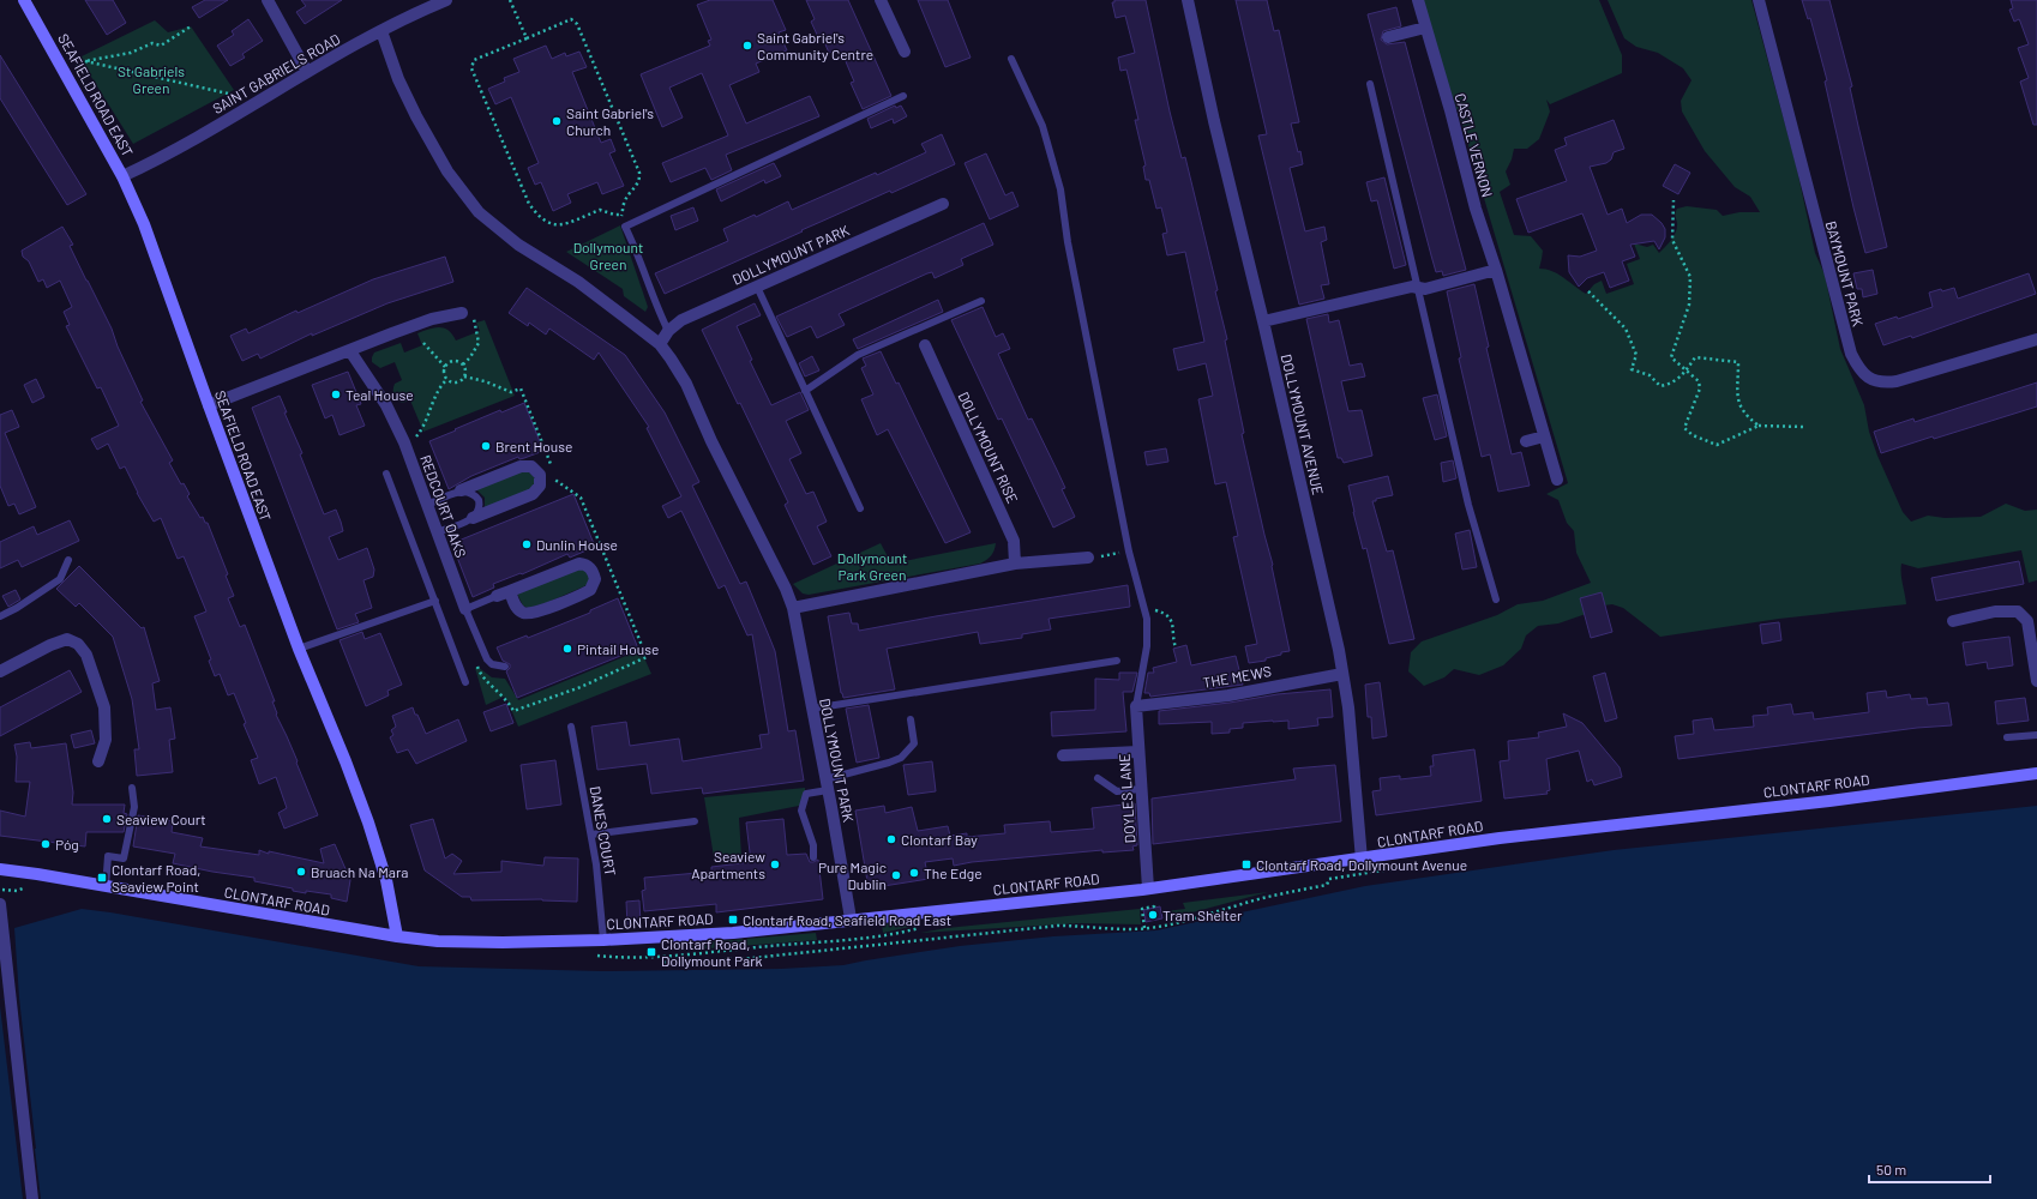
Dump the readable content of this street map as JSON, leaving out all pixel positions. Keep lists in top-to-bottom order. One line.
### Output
{"streets":{"main road":["SEAFIELD ROAD EAST","CLONTARF ROAD"],"street":["SAINT GABRIELS ROAD","CASTLE VERNON","DOLLYMOUNT PARK","BAYMOUNT PARK","DOLLYMOUNT AVENUE","DOLLYMOUNT RISE","REDCOURT OAKS","THE MEWS","DOYLES LANE"],"lane":["DANES COURT"]},"crossings":[["SAINT GABRIELS ROAD","SEAFIELD ROAD EAST"],["SAINT GABRIELS ROAD","DOLLYMOUNT PARK"],["SEAFIELD ROAD EAST","CLONTARF ROAD"],["DOLLYMOUNT PARK","CLONTARF ROAD"],["DOLLYMOUNT AVENUE","THE MEWS"],["DOLLYMOUNT AVENUE","CLONTARF ROAD"],["THE MEWS","DOYLES LANE"],["CLONTARF ROAD","DOYLES LANE"],["CLONTARF ROAD","DANES COURT"]],"parks":["St Gabriels Green","Dollymount Green","Dollymount Park Green"],"places":{"other":["Saint Gabriel's Community Centre","Saint Gabriel's Church","Teal House","Brent House","Dunlin House","Pintail House","Seaview Court","Clontarf Bay","Póg","Seaview Apartments","Bruach Na Mara","The Edge","Pure Magic Dublin","Tram Shelter"],"transit":["Clontarf Road, Dollymount Avenue","Clontarf Road, Seaview Point","Clontarf Road, Seafield Road East","Clontarf Road, Dollymount Park"]},"scale_bar":"50 m"}
